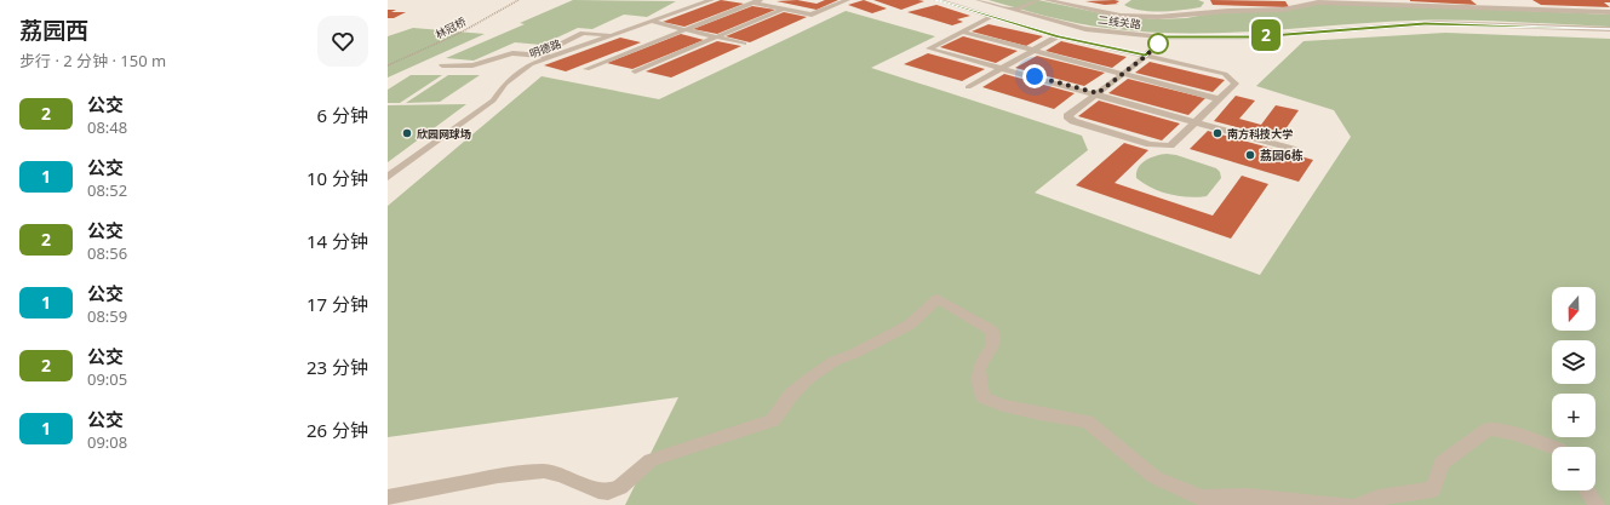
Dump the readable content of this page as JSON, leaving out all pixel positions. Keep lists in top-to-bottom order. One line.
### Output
{"streets":{"street":["二线关路","明德路"],"path":["林冠桥"]},"places":["欣园网球场","南方科技大学","荔园6栋"],"lines":["bus line 2"],"north":"bottom","page":{"heading":["荔园西","步行 · 2 分钟 · 150 m"],"on_map":"2","list":[{"mark":"2","name":"公交","note":"08:48","value":"6 分钟"},{"mark":"1","name":"公交","note":"08:52","value":"10 分钟"},{"mark":"2","name":"公交","note":"08:56","value":"14 分钟"},{"mark":"1","name":"公交","note":"08:59","value":"17 分钟"},{"mark":"2","name":"公交","note":"09:05","value":"23 分钟"},{"mark":"1","name":"公交","note":"09:08","value":"26 分钟"}],"map_buttons":["+","−"]}}
